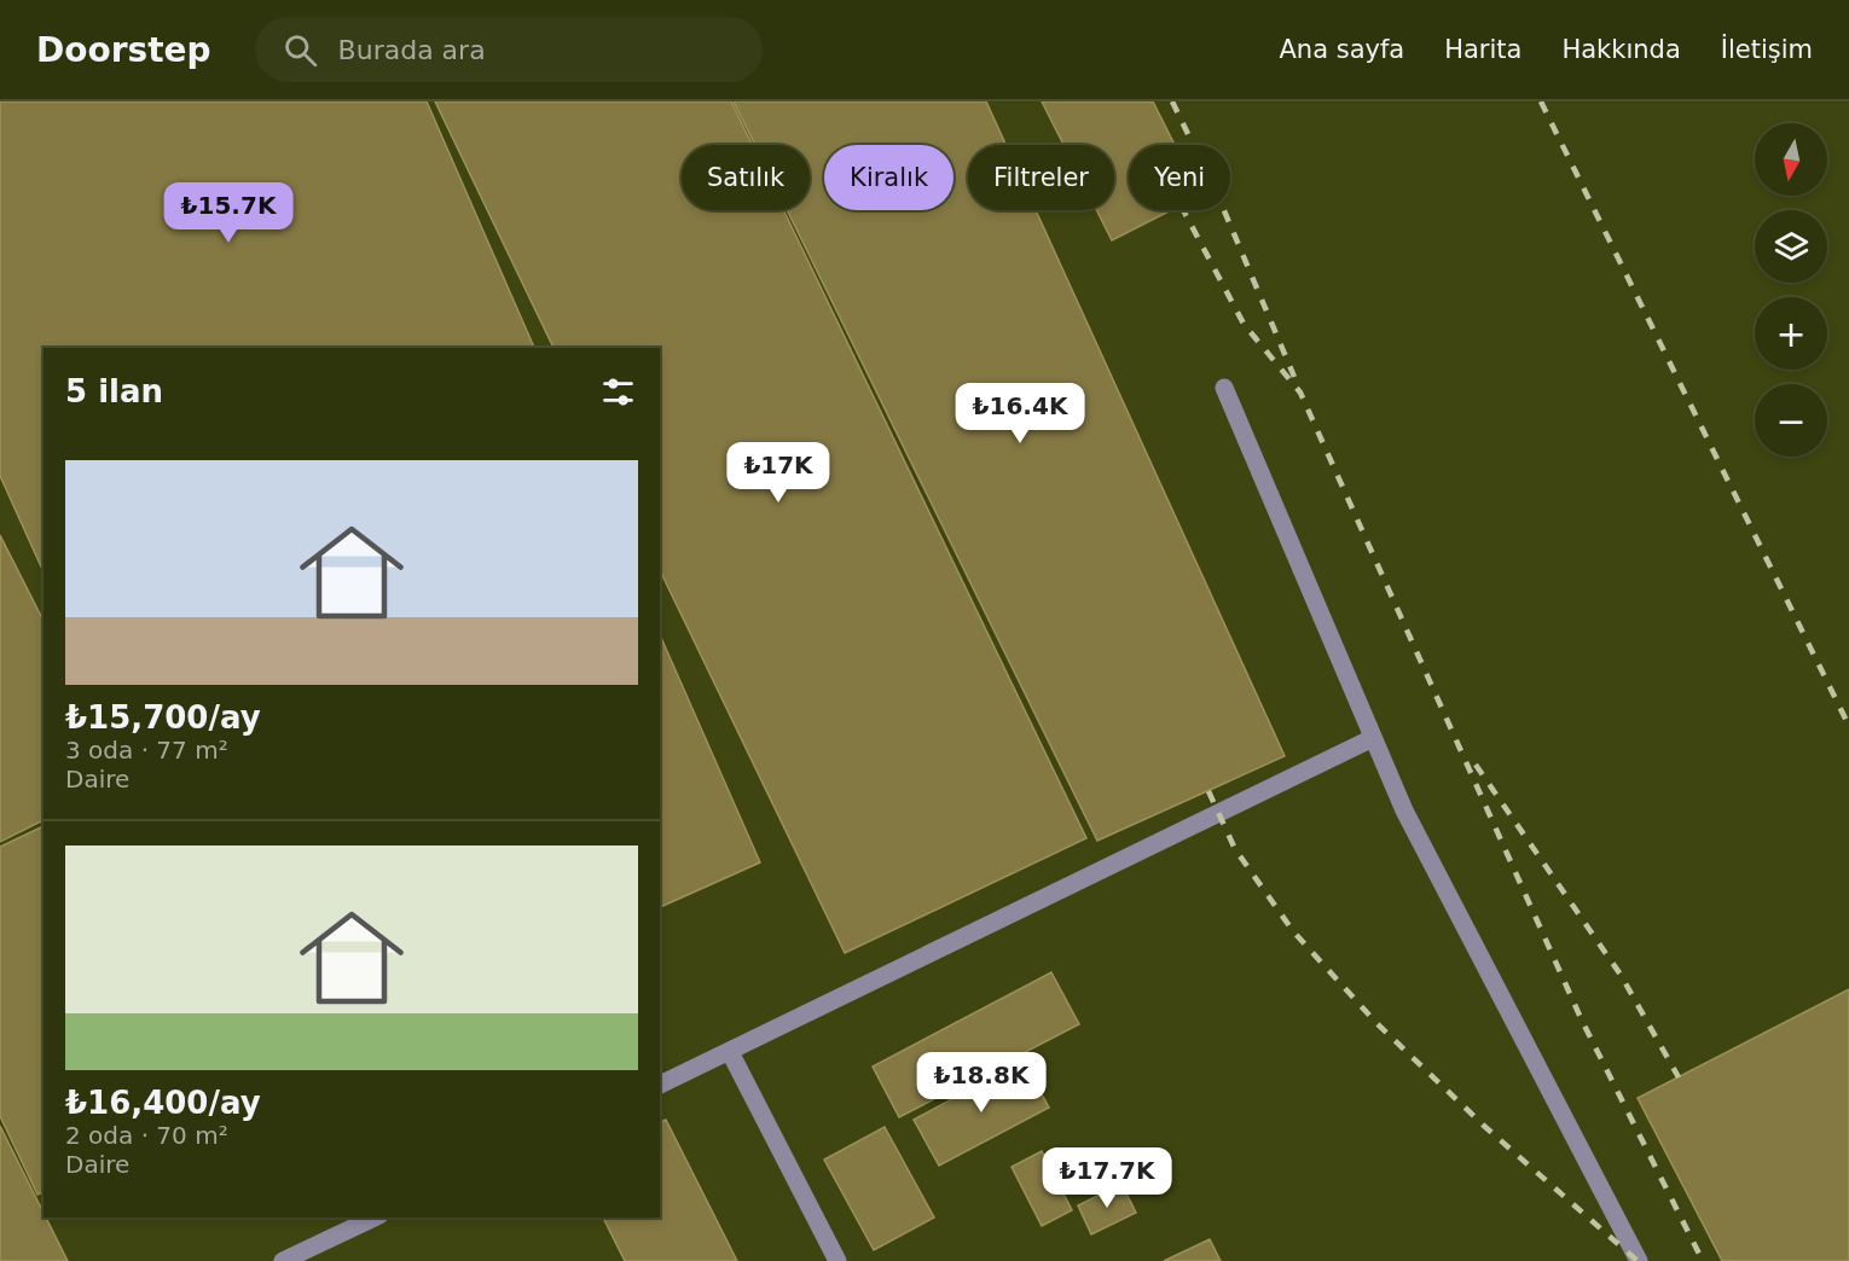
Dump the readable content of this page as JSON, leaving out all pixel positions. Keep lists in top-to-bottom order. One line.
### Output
{"north":"bottom","page":{"header":"Doorstep","search":"Burada ara","nav":["Ana sayfa","Harita","Hakkında","İletişim"],"map_buttons":["+","−"],"chip":["Satılık","Kiralık","Filtreler","Yeni"],"price":["₺15.7K","₺16.4K","₺17K","₺18.8K","₺17.7K"],"heading":"5 ilan","list":[{"name":"₺15,700/ay","note":"3 oda · 77 m² · Daire"},{"name":"₺16,400/ay","note":"2 oda · 70 m² · Daire"}]}}
